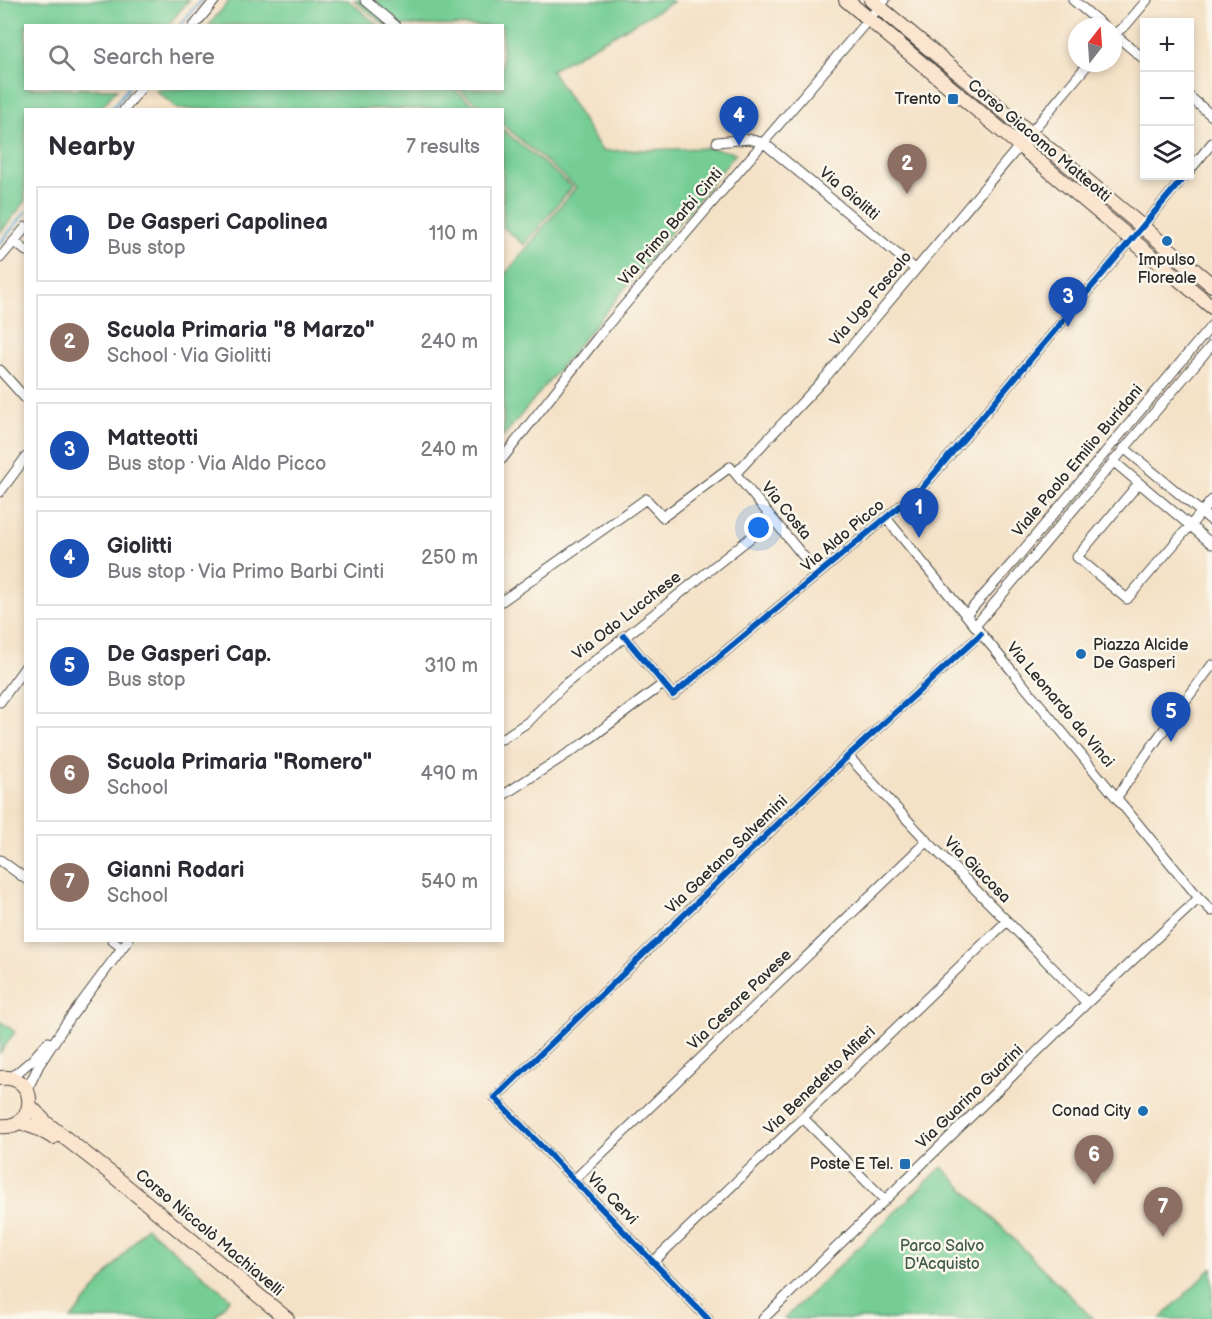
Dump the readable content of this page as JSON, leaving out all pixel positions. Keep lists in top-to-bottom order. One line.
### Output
{"streets":{"street":["Corso Giacomo Matteotti","Via Giolitti","Via Primo Barbi Cinti","Via Ugo Foscolo","Viale Paolo Emilio Buridani","Via Costa","Via Aldo Picco","Via Odo Lucchese","Via Leonardo da Vinci","Via Gaetano Salvemini","Via Giacosa","Via Cesare Pavese","Via Benedetto Alfieri","Via Guarino Guarini","Via Cervi","Corso Niccolò Machiavelli"]},"crossings":[["Corso Giacomo Matteotti","Via Primo Barbi Cinti"],["Corso Giacomo Matteotti","Via Ugo Foscolo"],["Corso Giacomo Matteotti","Via Aldo Picco"],["Via Giolitti","Via Primo Barbi Cinti"],["Via Giolitti","Via Ugo Foscolo"],["Via Ugo Foscolo","Via Costa"],["Viale Paolo Emilio Buridani","Via Leonardo da Vinci"],["Viale Paolo Emilio Buridani","Via Gaetano Salvemini"],["Via Costa","Via Aldo Picco"],["Via Costa","Via Odo Lucchese"],["Via Aldo Picco","Via Leonardo da Vinci"],["Via Leonardo da Vinci","Via Gaetano Salvemini"],["Via Leonardo da Vinci","Via Guarino Guarini"],["Via Gaetano Salvemini","Via Giacosa"],["Via Gaetano Salvemini","Via Cervi"],["Via Giacosa","Via Cesare Pavese"],["Via Giacosa","Via Benedetto Alfieri"],["Via Giacosa","Via Guarino Guarini"],["Via Cesare Pavese","Via Cervi"],["Via Benedetto Alfieri","Via Cervi"]],"parks":["Parco Salvo D'Acquisto"],"places":{"transit":["Trento","Poste E Tel."],"other":["Impulso Floreale","Piazza Alcide De Gasperi","Conad City"]},"north":"top","page":{"map_buttons":["+","−"],"search":"Search here","pins":["4","2","3","1","5","6","7"],"heading":["Nearby","7 results"],"list":[{"mark":"1","name":"De Gasperi Capolinea","note":"Bus stop","value":"110 m"},{"mark":"2","name":"Scuola Primaria \"8 Marzo\"","note":"School · Via Giolitti","value":"240 m"},{"mark":"3","name":"Matteotti","note":"Bus stop · Via Aldo Picco","value":"240 m"},{"mark":"4","name":"Giolitti","note":"Bus stop · Via Primo Barbi Cinti","value":"250 m"},{"mark":"5","name":"De Gasperi Cap.","note":"Bus stop","value":"310 m"},{"mark":"6","name":"Scuola Primaria \"Romero\"","note":"School","value":"490 m"},{"mark":"7","name":"Gianni Rodari","note":"School","value":"540 m"}]}}
